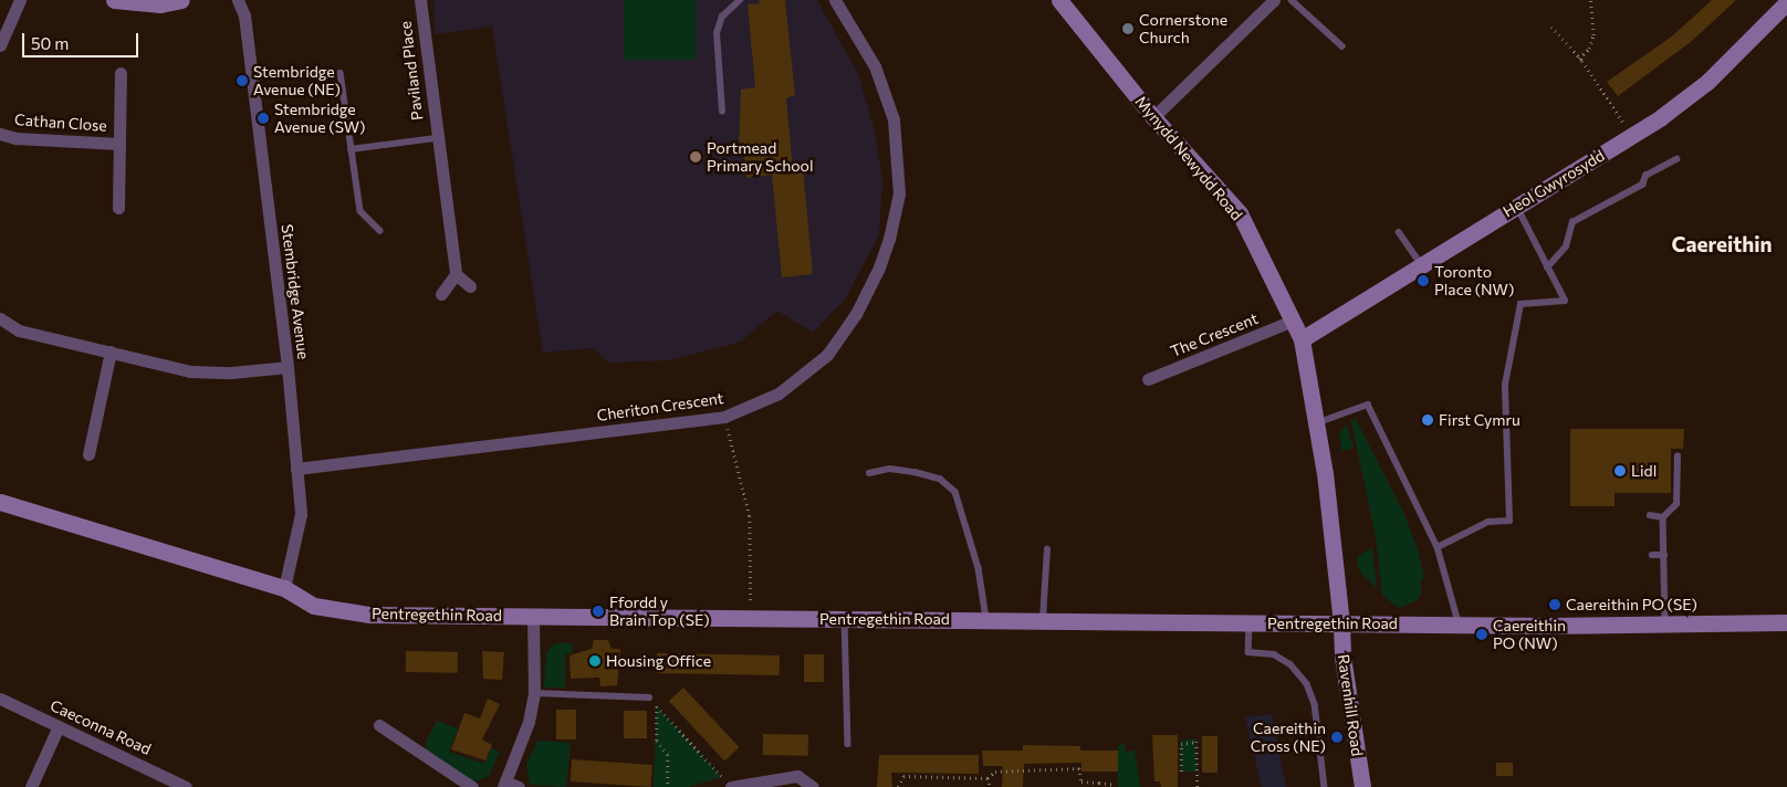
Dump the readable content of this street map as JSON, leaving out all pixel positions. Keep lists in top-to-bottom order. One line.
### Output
{"streets":{"street":["Paviland Place","Cathan Close","Mynydd Newydd Road","Heol Gwyrosydd","Stembridge Avenue","The Crescent","Cheriton Crescent","Pentregethin Road","Ravenhill Road","Caeconna Road"]},"crossings":[["Mynydd Newydd Road","Heol Gwyrosydd"],["Mynydd Newydd Road","The Crescent"],["Mynydd Newydd Road","Pentregethin Road"],["Mynydd Newydd Road","Ravenhill Road"],["Stembridge Avenue","Cheriton Crescent"],["Stembridge Avenue","Pentregethin Road"],["Pentregethin Road","Ravenhill Road"]],"districts":["Caereithin"],"places":["Cornerstone Church","Stembridge Avenue (NE)","Stembridge Avenue (SW)","Portmead Primary School","Toronto Place (NW)","First Cymru","Lidl","Caereithin PO (SE)","Ffordd y Brain Top (SE)","Caereithin PO (NW)","Housing Office","Caereithin Cross (NE)"],"scale_bar":"50 m"}
